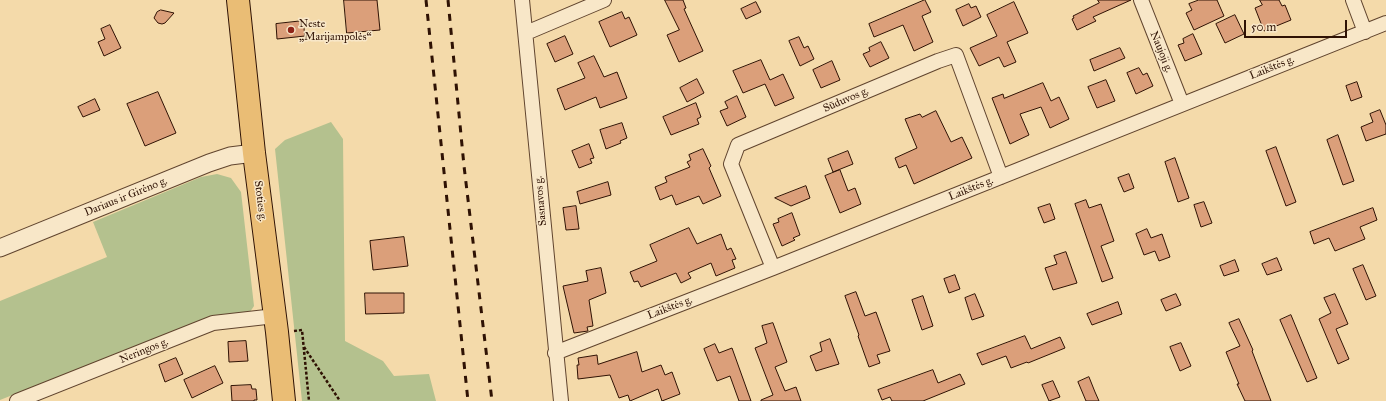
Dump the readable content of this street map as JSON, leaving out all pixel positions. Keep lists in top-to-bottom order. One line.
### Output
{"streets":{"main road":["Stoties g."],"street":["Naujoji g.","Laikštės g.","Sūduvos g.","Dariaus ir Girėno g.","Sasnavos g.","Neringos g."]},"crossings":[["Naujoji g.","Laikštės g."],["Laikštės g.","Sūduvos g."],["Laikštės g.","Sasnavos g."],["Dariaus ir Girėno g.","Stoties g."],["Stoties g.","Neringos g."]],"places":["Neste „Marijampolės“"],"scale_bar":"50 m"}
